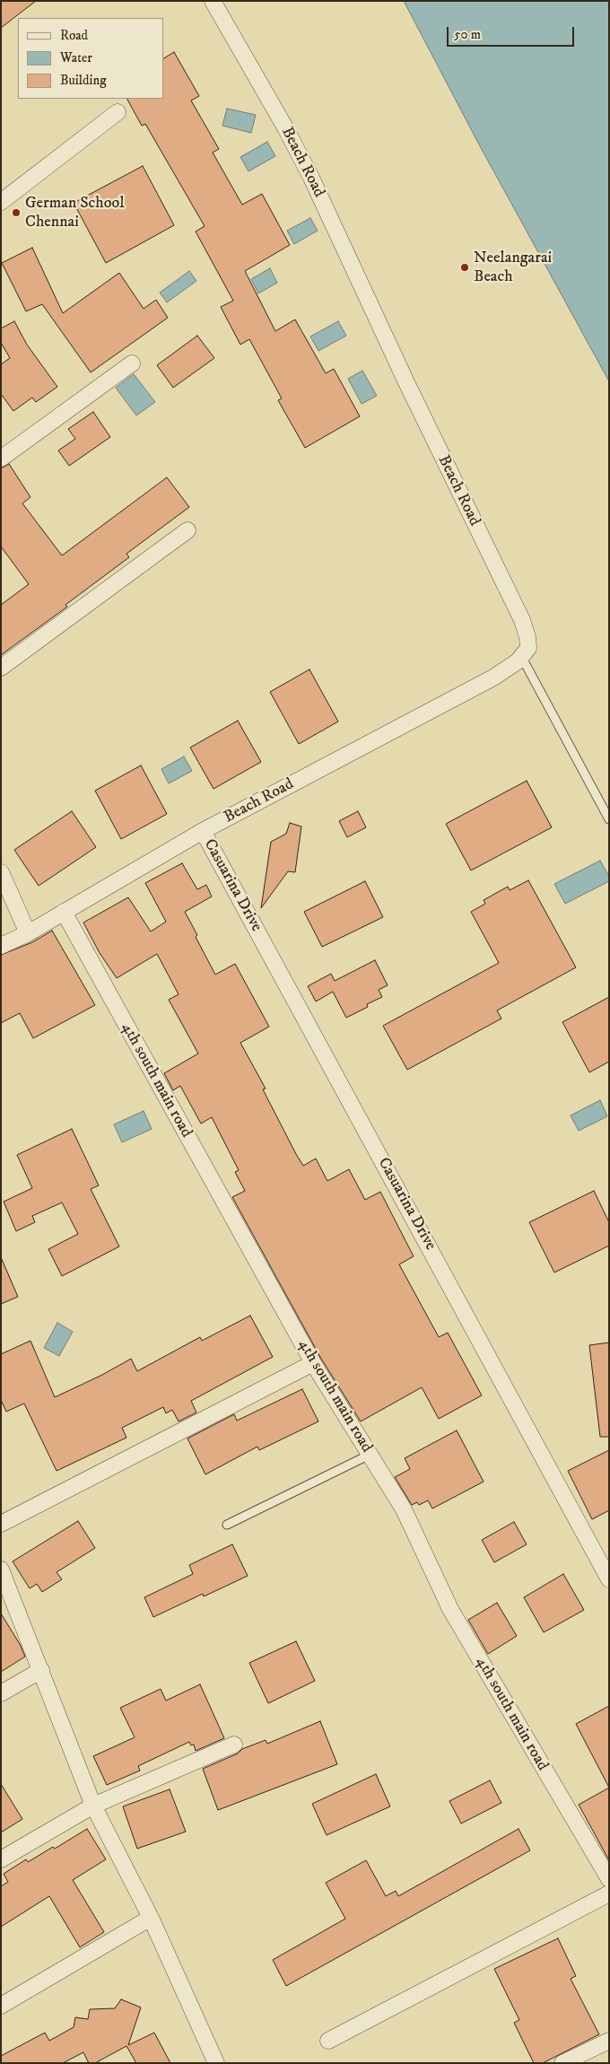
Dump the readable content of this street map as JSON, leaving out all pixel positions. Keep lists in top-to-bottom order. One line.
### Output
{"streets":{"street":["Beach Road","Casuarina Drive","4th south main road"]},"crossings":[["Beach Road","Casuarina Drive"],["Beach Road","4th south main road"]],"places":["German School Chennai","Neelangarai Beach"],"legend":["Road","Water","Building"],"scale_bar":"50 m"}
